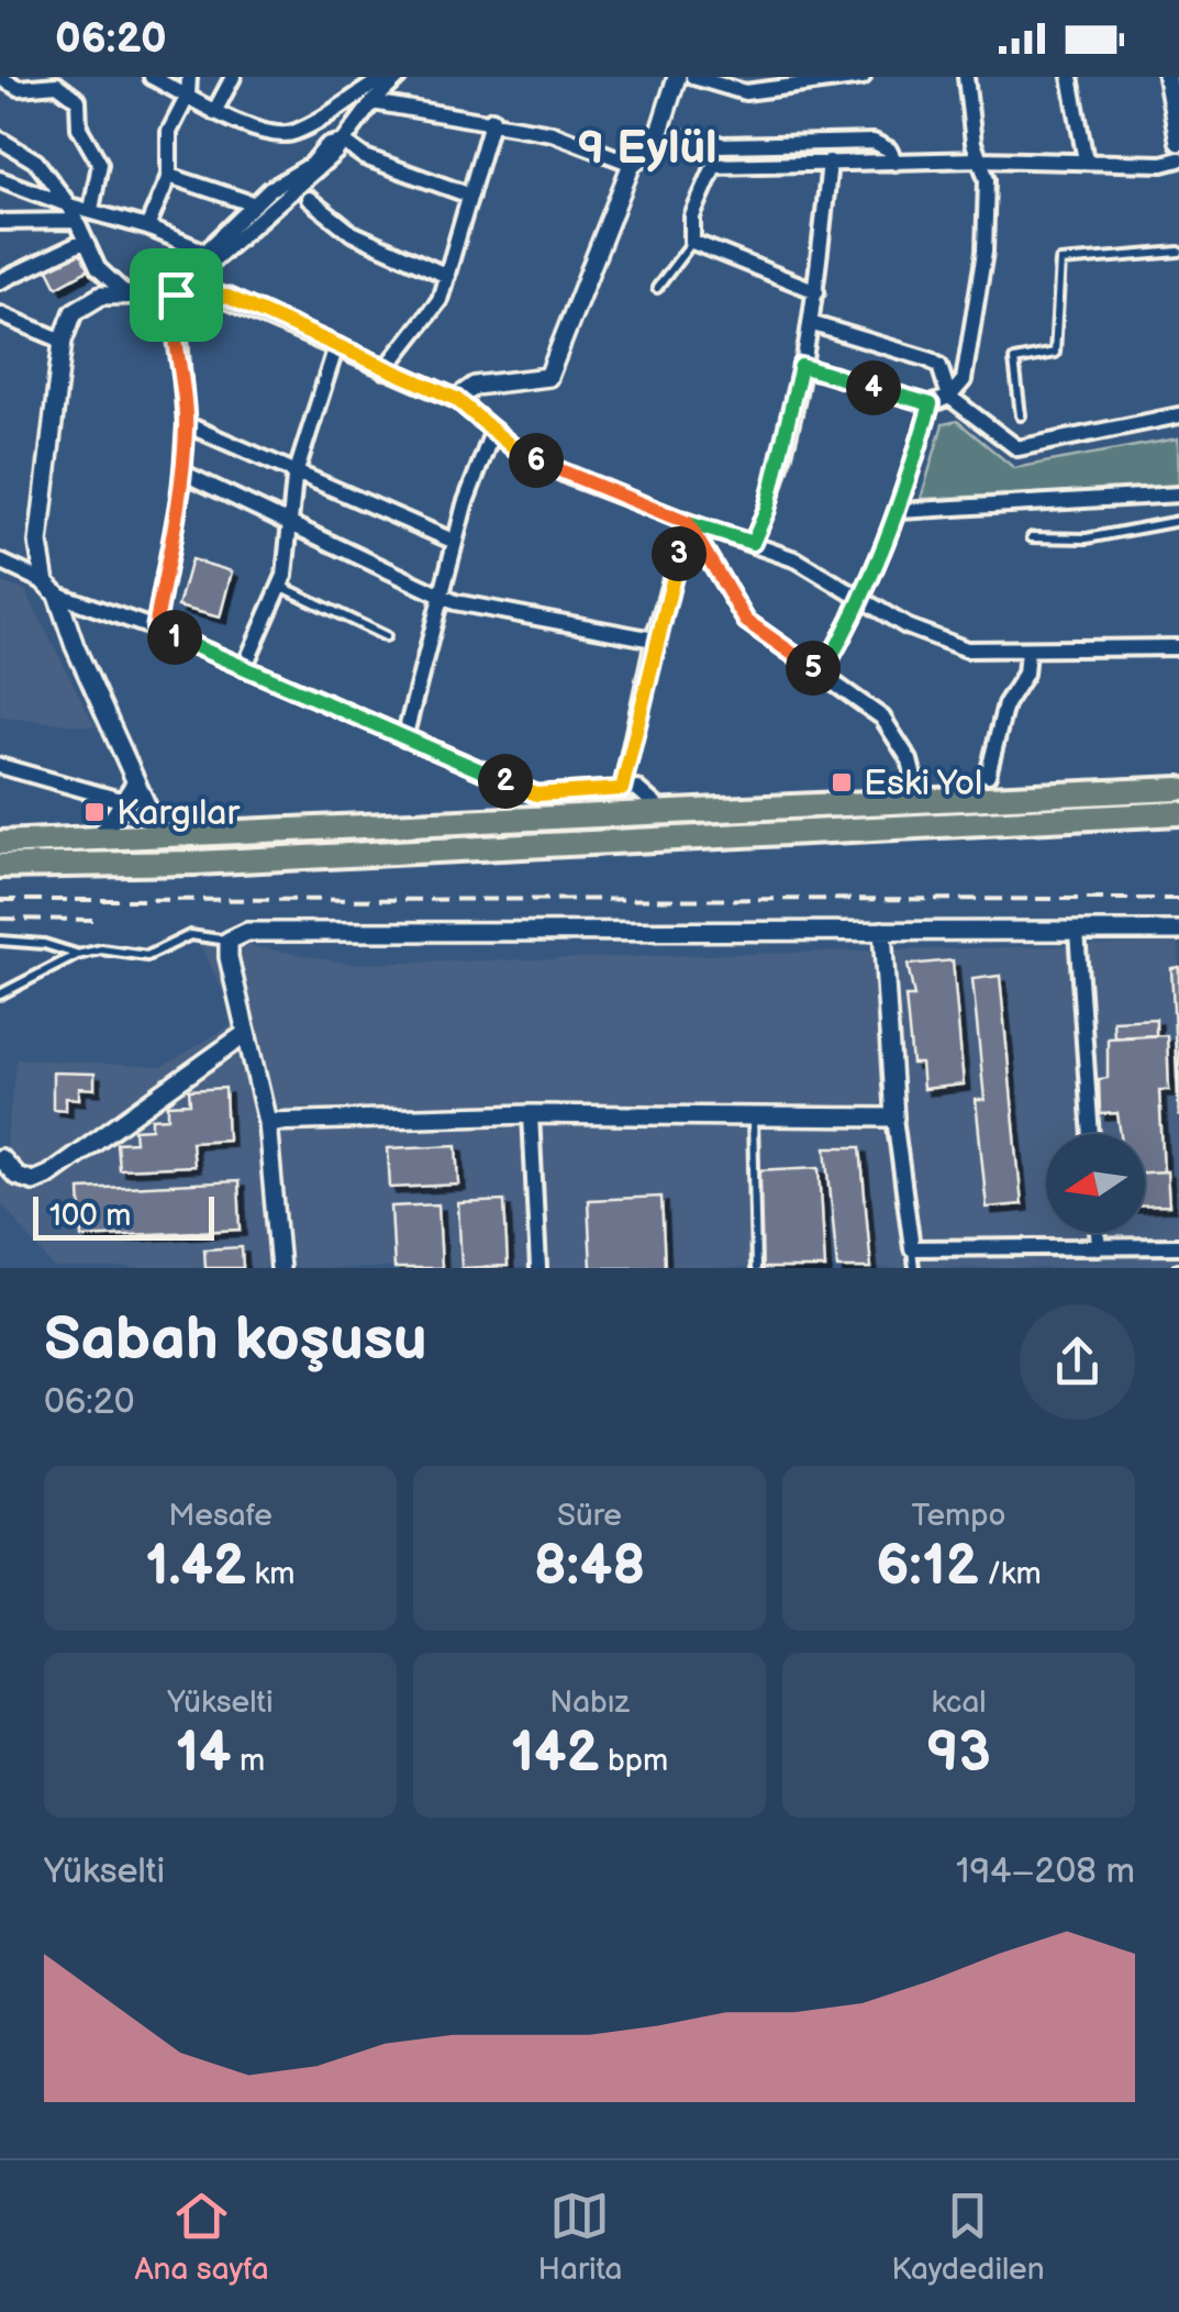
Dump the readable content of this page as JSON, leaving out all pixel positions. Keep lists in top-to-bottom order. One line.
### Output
{"districts":["9 Eylül"],"places":{"transit":["Eski Yol","Kargılar"]},"scale_bar":"100 m","north":"left","page":{"status":"06:20","pins":["4","6","3","1","5","2"],"scale":"100 m","heading":["Sabah koşusu","06:20"],"stats":[["Mesafe","1.42 km"],["Süre","8:48"],["Tempo","6:12 /km"],["Yükselti","14 m"],["Nabız","142 bpm"],["kcal","93"]],"chart":["Yükselti","194–208 m"],"tabs":["Ana sayfa","Harita","Kaydedilen"]}}
